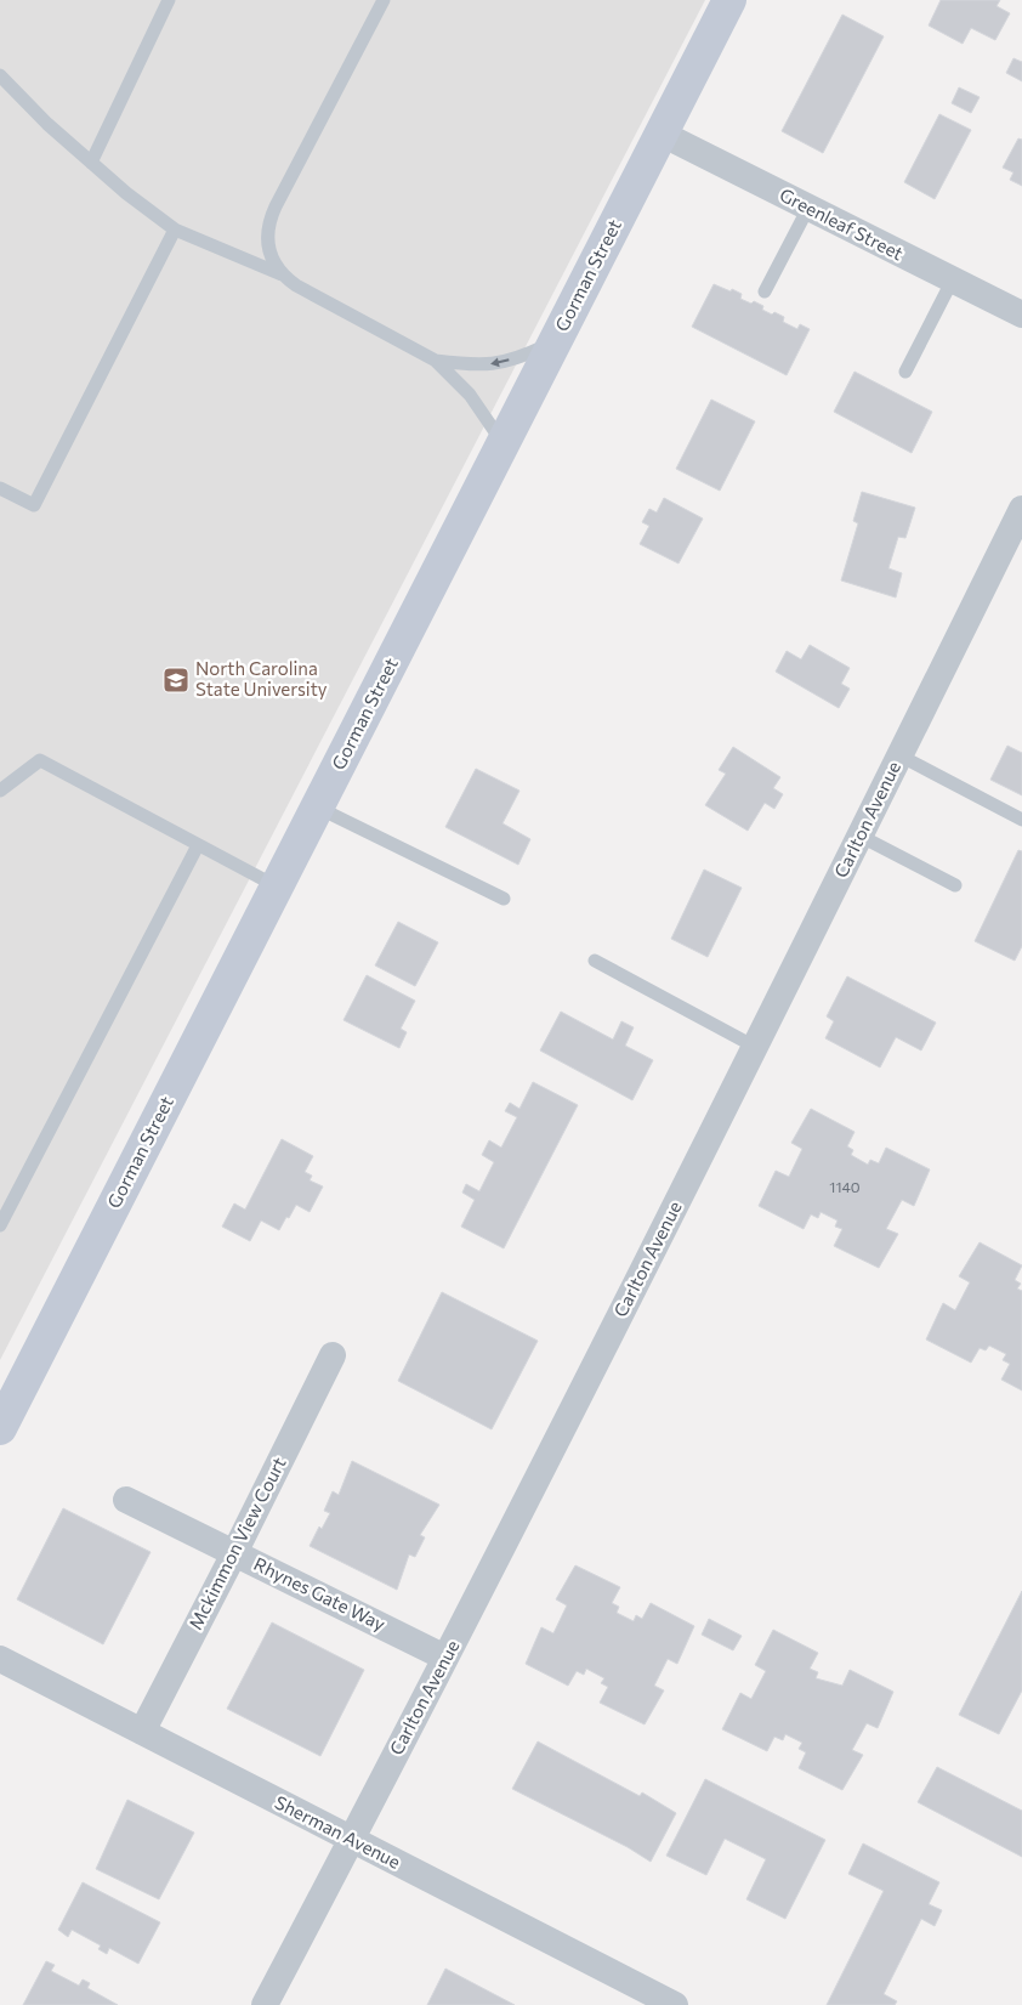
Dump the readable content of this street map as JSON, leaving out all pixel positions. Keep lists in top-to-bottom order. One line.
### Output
{"streets":{"main road":["Gorman Street"],"street":["Greenleaf Street","Carlton Avenue","Mckimmon View Court","Rhynes Gate Way","Sherman Avenue"]},"crossings":[["Greenleaf Street","Gorman Street"],["Carlton Avenue","Rhynes Gate Way"],["Carlton Avenue","Sherman Avenue"],["Mckimmon View Court","Rhynes Gate Way"],["Mckimmon View Court","Sherman Avenue"]],"places":{"school or university":["North Carolina State University"]},"house_numbers":["1140"]}
